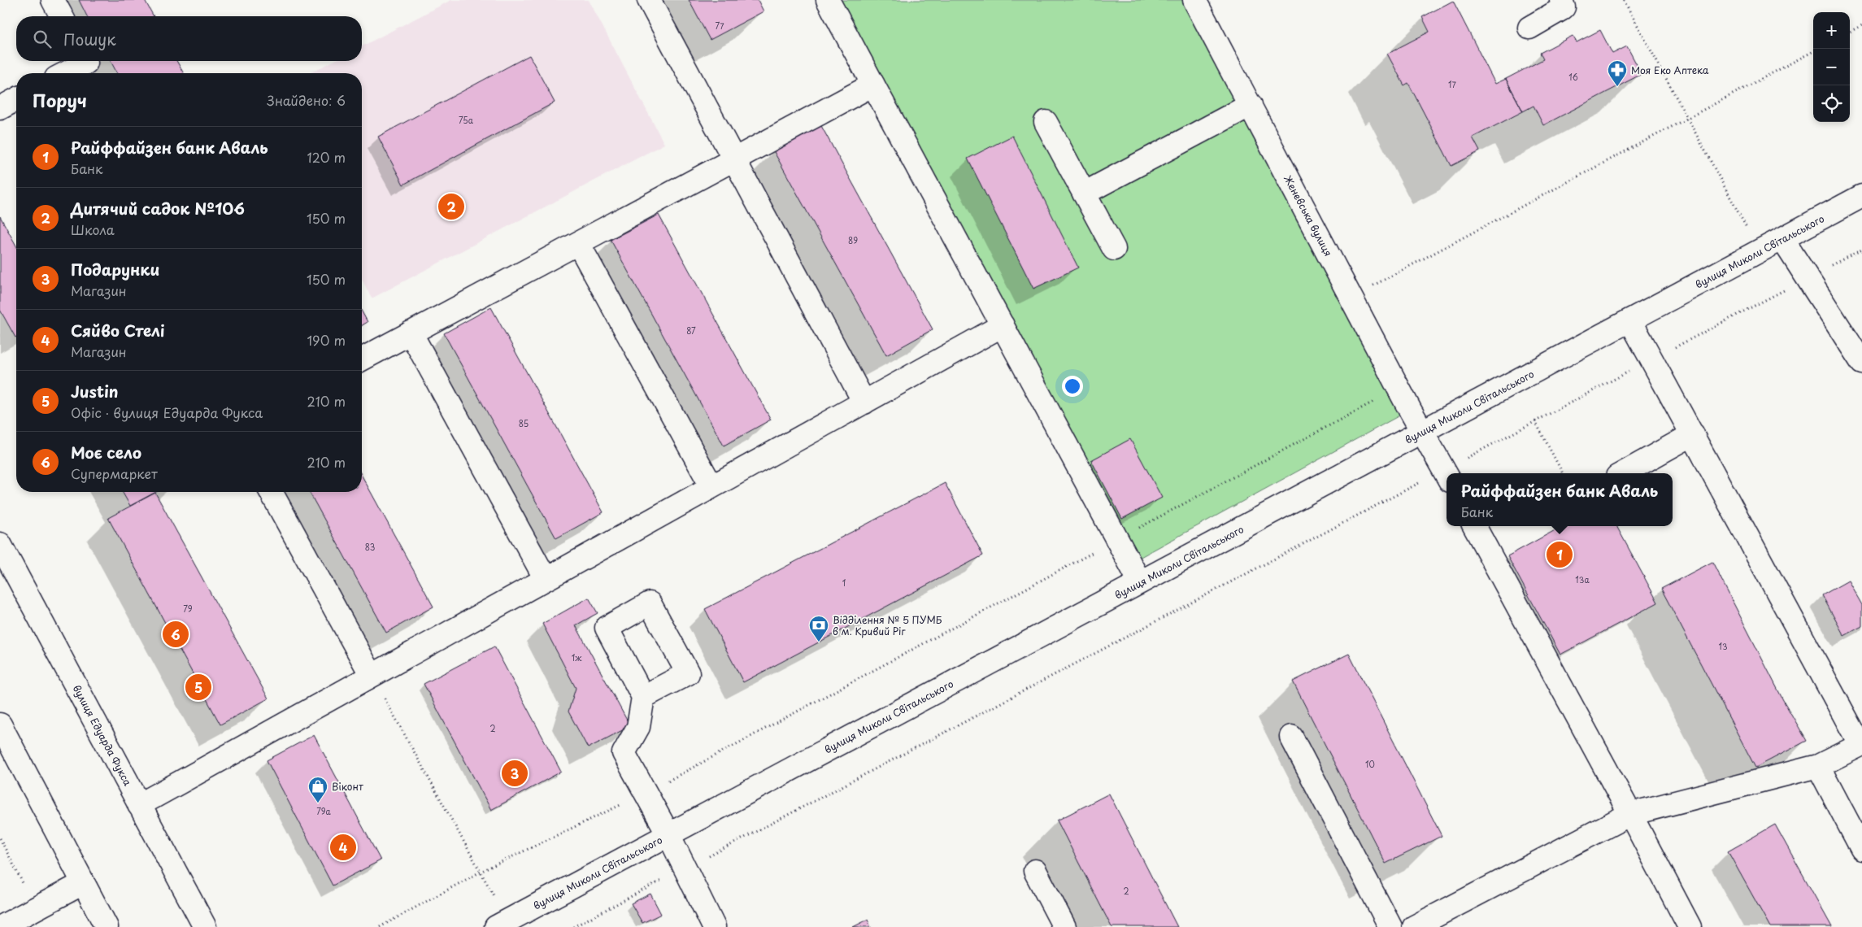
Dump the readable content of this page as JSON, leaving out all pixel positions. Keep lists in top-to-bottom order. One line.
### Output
{"streets":{"main road":["Женевська вулиця","вулиця Миколи Світальського","вулиця Едуарда Фукса"]},"crossings":[["Женевська вулиця","вулиця Миколи Світальського"]],"places":{"pharmacy":["Моя Еко Аптека"],"bank":["Відділення № 5 ПУМБ в м. Кривий Ріг"],"shop":["Віконт"]},"house_numbers":["77","16","17","75а","89","87","85","83","13а","1","79","13","1ж","2","10","79а","2"],"page":{"map_buttons":["+","−"],"search":"Пошук","heading":["Поруч","Знайдено: 6"],"list":[{"mark":"1","name":"Райффайзен банк Аваль","note":"Банк","value":"120 m"},{"mark":"2","name":"Дитячий садок №106","note":"Школа","value":"150 m"},{"mark":"3","name":"Подарунки","note":"Магазин","value":"150 m"},{"mark":"4","name":"Сяйво Стелі","note":"Магазин","value":"190 m"},{"mark":"5","name":"Justin","note":"Офіс · вулиця Едуарда Фукса","value":"210 m"},{"mark":"6","name":"Моє село","note":"Супермаркет","value":"210 m"}],"pins":["2","1","6","5","3","4"],"popup":["Райффайзен банк Аваль","Банк"]}}
